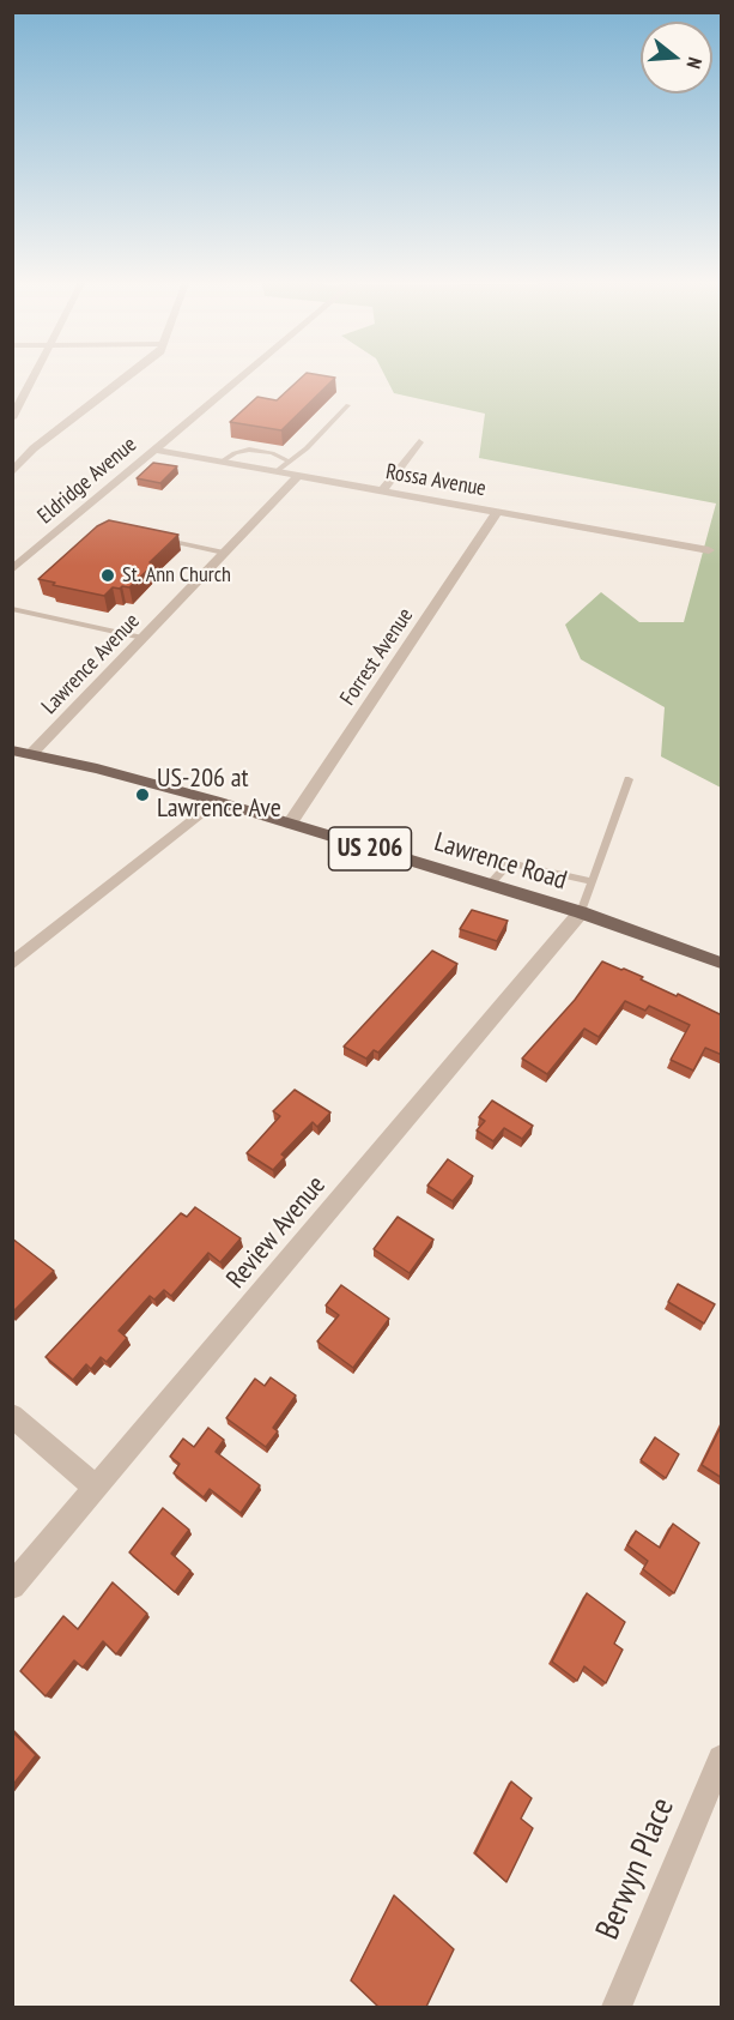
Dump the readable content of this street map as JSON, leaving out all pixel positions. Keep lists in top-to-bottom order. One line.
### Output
{"streets":{"main road":["US 206","Lawrence Road"],"street":["Eldridge Avenue","Rossa Avenue","Forrest Avenue","Lawrence Avenue","Review Avenue","Berwyn Place"]},"crossings":[["Eldridge Avenue","Rossa Avenue"],["Rossa Avenue","Forrest Avenue"],["Rossa Avenue","Lawrence Avenue"],["Forrest Avenue","Lawrence Road"],["Lawrence Avenue","Lawrence Road"],["Lawrence Road","Review Avenue"]],"places":["St. Ann Church","US-206 at Lawrence Ave"],"north":"right"}
